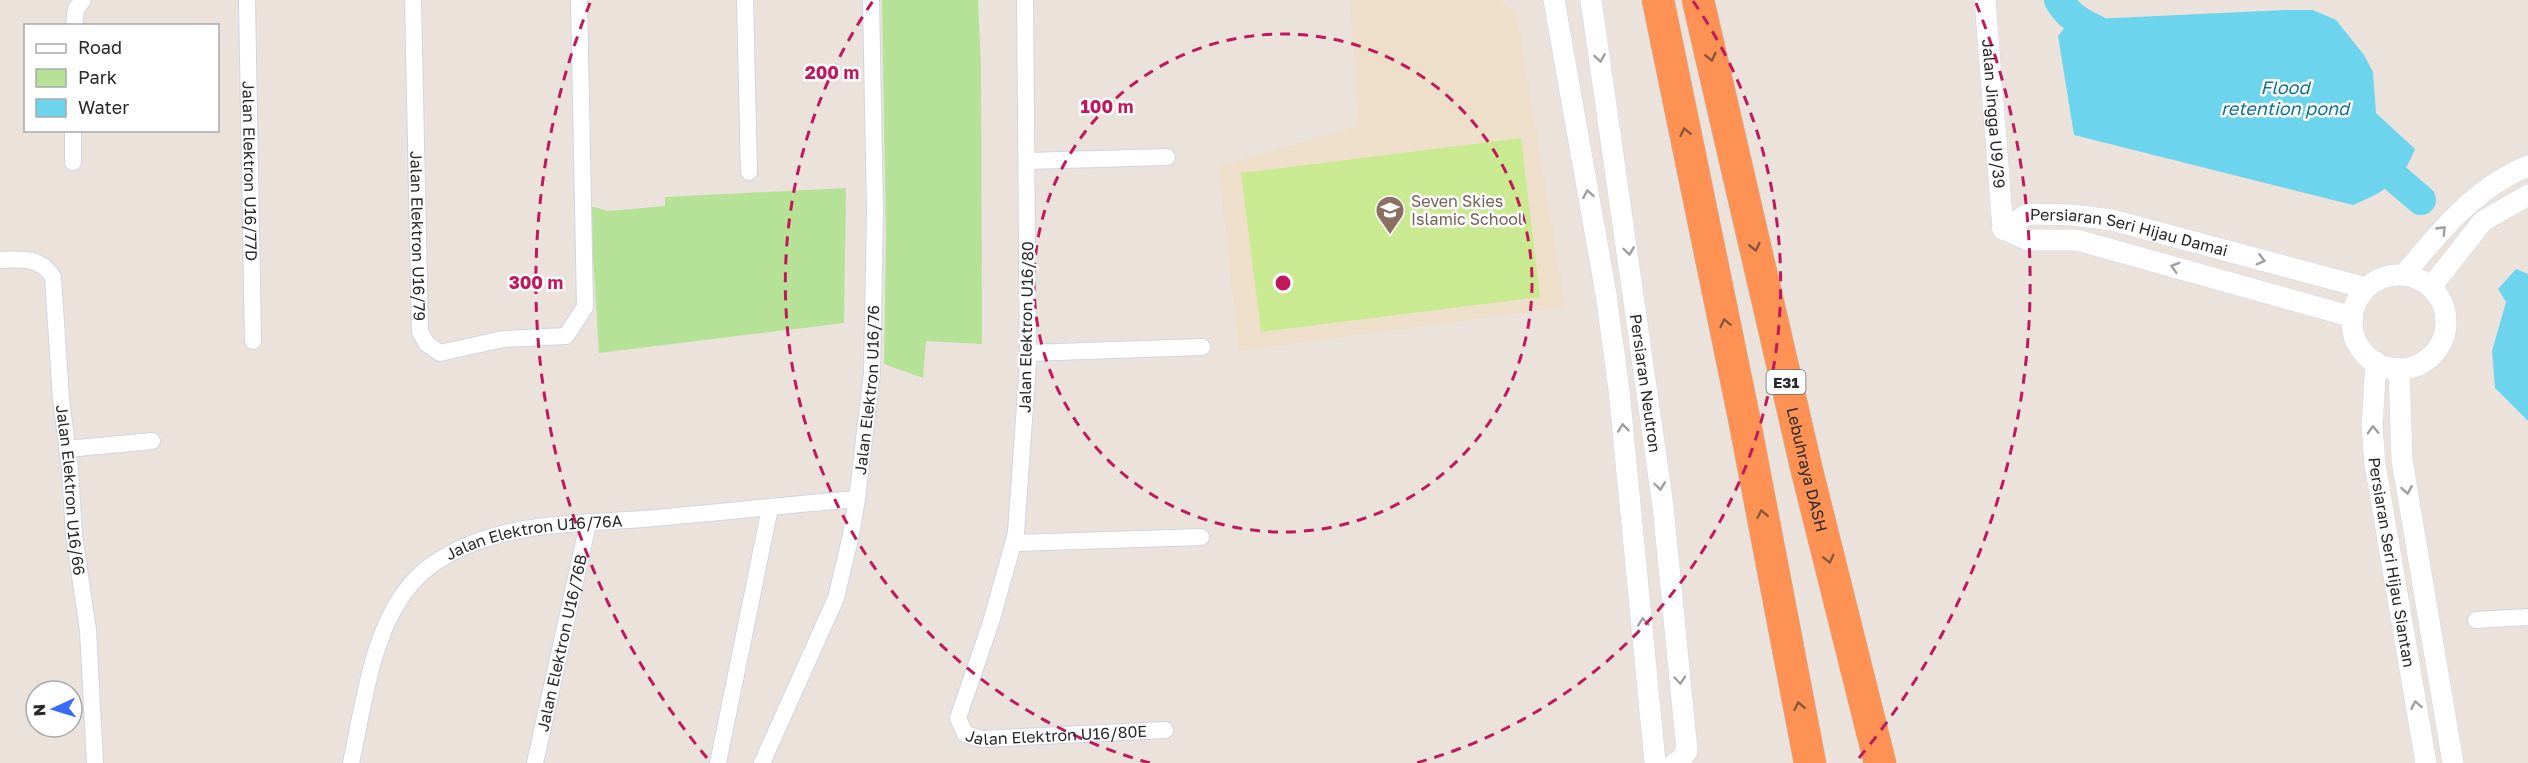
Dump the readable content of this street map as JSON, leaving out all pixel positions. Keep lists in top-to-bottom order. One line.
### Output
{"streets":{"highway":["E31","Lebuhraya DASH"],"street":["Jalan Jingga U9/39","Jalan Elektron U16/77D","Persiaran Seri Hijau Damai","Jalan Elektron U16/79","Jalan Elektron U16/80","Persiaran Neutron","Jalan Elektron U16/76","Jalan Elektron U16/66","Jalan Elektron U16/76A","Persiaran Seri Hijau Siantan","Jalan Elektron U16/76B","Jalan Elektron U16/80E"]},"crossings":[["Jalan Jingga U9/39","Persiaran Seri Hijau Damai"],["Persiaran Seri Hijau Damai","Persiaran Seri Hijau Siantan"],["Jalan Elektron U16/80","Jalan Elektron U16/80E"],["Jalan Elektron U16/76","Jalan Elektron U16/76A"],["Jalan Elektron U16/76A","Jalan Elektron U16/76B"]],"water":["Flood retention pond"],"places":{"school or university":["Seven Skies Islamic School"]},"legend":["Road","Park","Water"],"north":"left","rings":["200 m","100 m","300 m"]}
